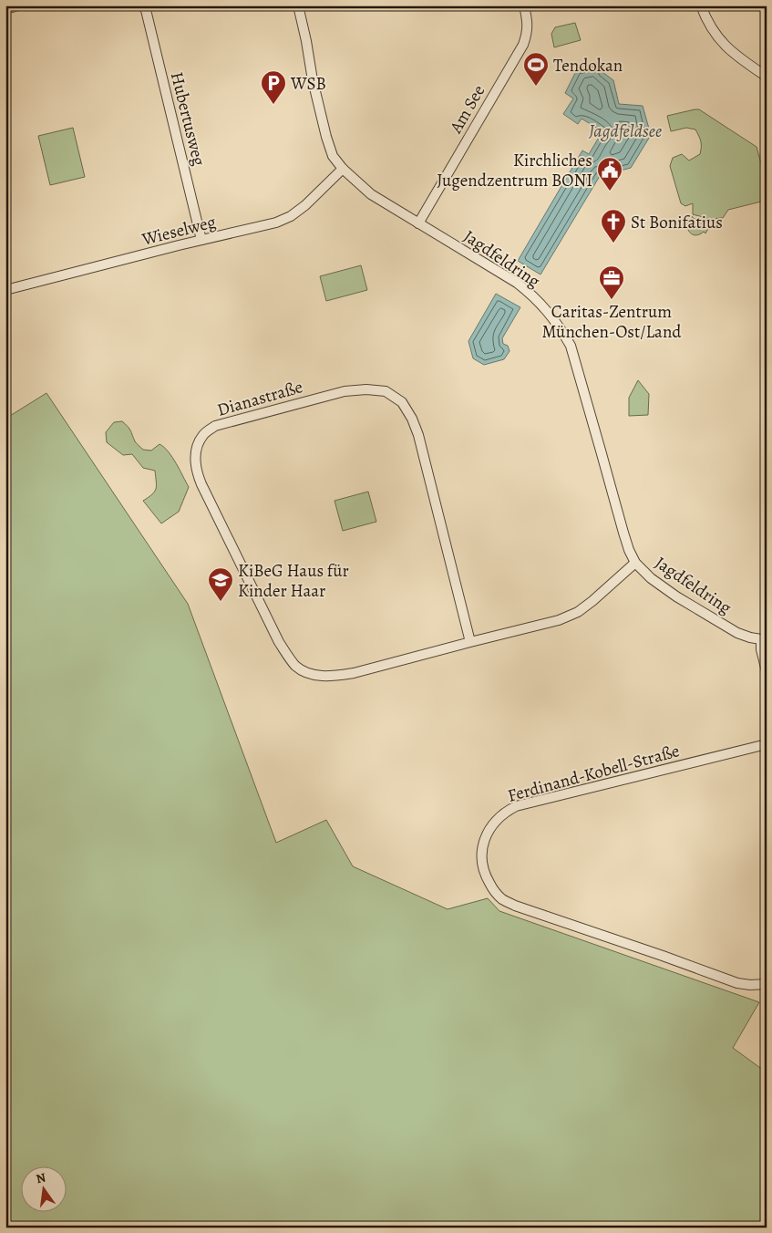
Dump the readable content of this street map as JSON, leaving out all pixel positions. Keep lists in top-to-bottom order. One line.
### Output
{"streets":{"street":["Am See","Hubertusweg","Wieselweg","Jagdfeldring","Dianastraße","Ferdinand-Kobell-Straße"]},"crossings":[["Am See","Jagdfeldring"],["Hubertusweg","Wieselweg"],["Wieselweg","Jagdfeldring"],["Jagdfeldring","Dianastraße"]],"water":["Jagdfeldsee"],"places":{"sports":["Tendokan"],"parking":["WSB"],"public building":["Kirchliches Jugendzentrum BONI"],"church":["St Bonifatius"],"office":["Caritas-Zentrum München-Ost/Land"],"school or university":["KiBeG Haus für Kinder Haar"]},"north":"top"}
